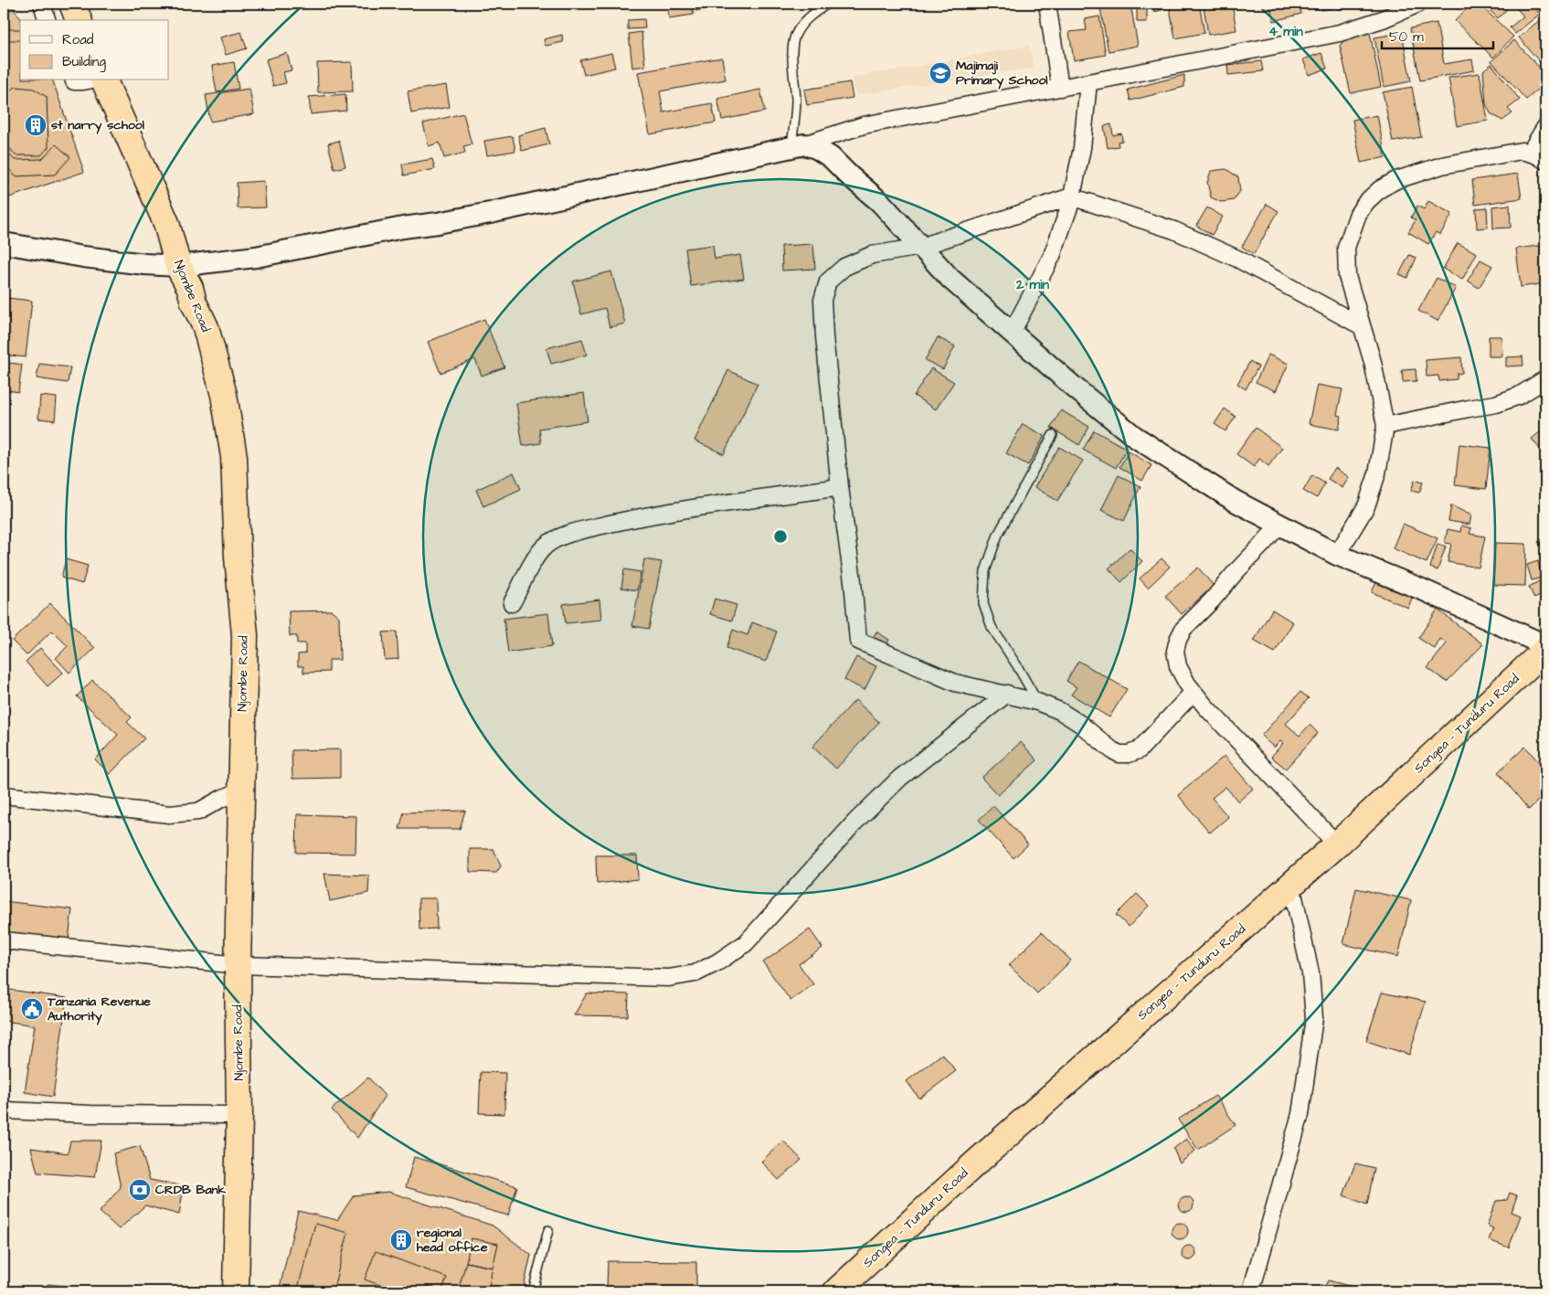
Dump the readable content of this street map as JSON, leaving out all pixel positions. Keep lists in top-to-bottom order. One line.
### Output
{"streets":{"highway":["Njombe Road","Songea - Tunduru Road"]},"places":{"school or university":["Majimaji Primary School"],"building":["st narry school","regional head office"],"public building":["Tanzania Revenue Authority"],"bank":["CRDB Bank"]},"legend":["Road","Building"],"scale_bar":"50 m","rings":["4 min","2 min"]}
